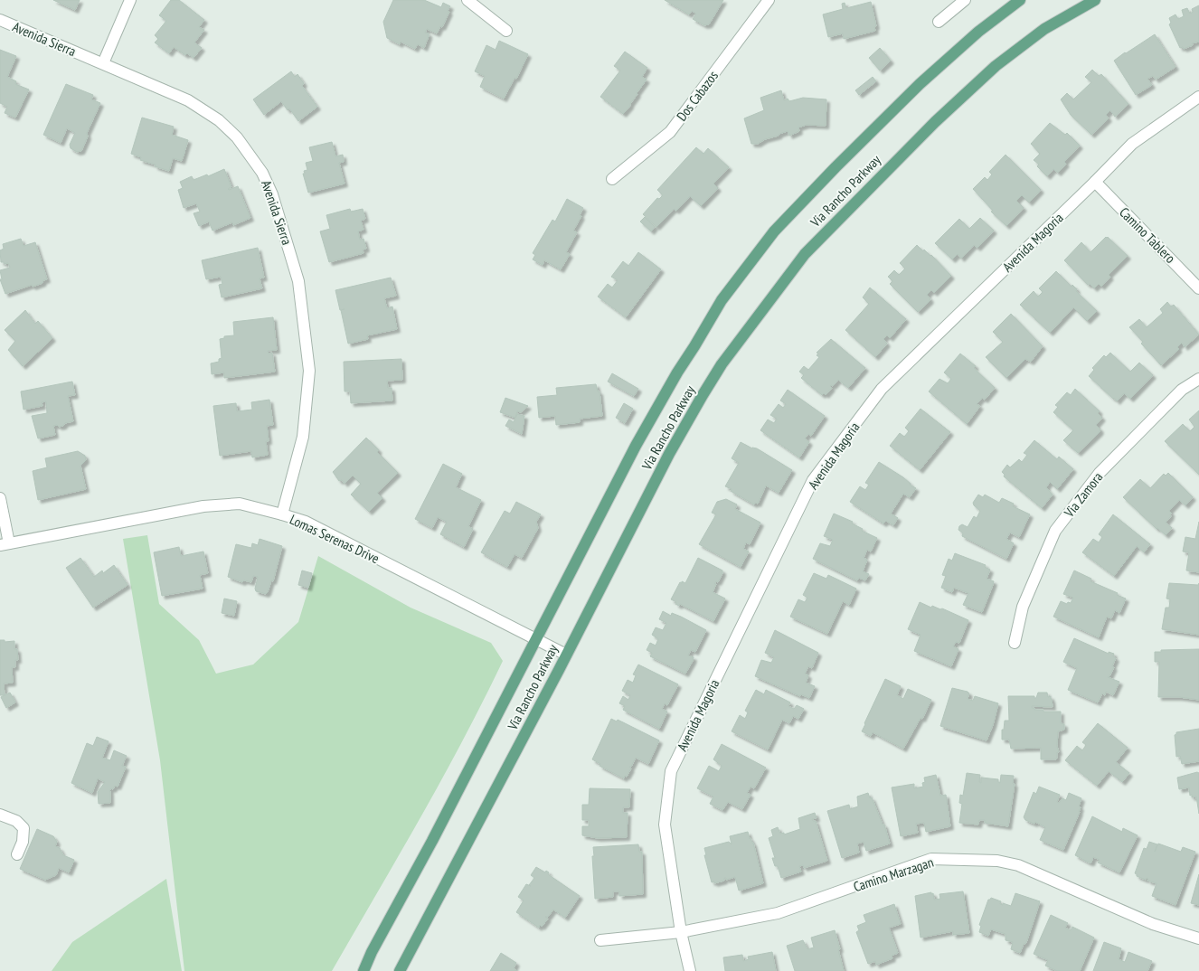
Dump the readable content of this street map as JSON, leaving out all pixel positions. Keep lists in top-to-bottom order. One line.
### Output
{"streets":{"main road":["Via Rancho Parkway"],"street":["Avenida Sierra","Dos Cabazos","Camino Tablero","Avenida Magoria","Via Zamora","Lomas Serenas Drive","Camino Marzagan"]},"crossings":[["Avenida Sierra","Lomas Serenas Drive"],["Via Rancho Parkway","Lomas Serenas Drive"],["Camino Tablero","Avenida Magoria"],["Avenida Magoria","Camino Marzagan"]]}
